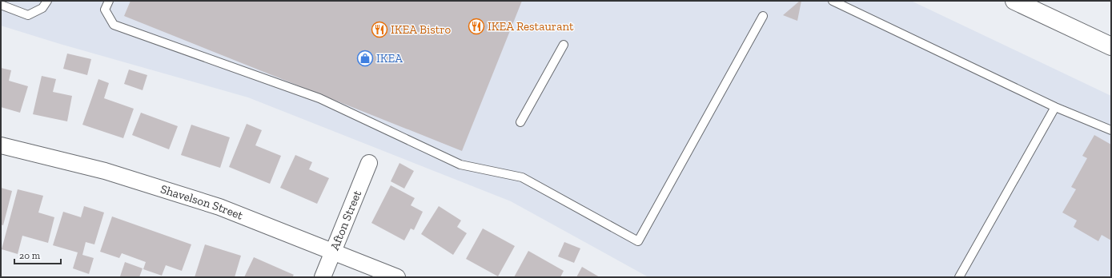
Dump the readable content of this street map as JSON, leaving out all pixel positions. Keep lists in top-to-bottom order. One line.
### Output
{"streets":{"street":["Shavelson Street","Afton Street"]},"crossings":[["Shavelson Street","Afton Street"]],"places":{"restaurant":["IKEA Restaurant","IKEA Bistro"],"shop":["IKEA"]},"scale_bar":"20 m"}
